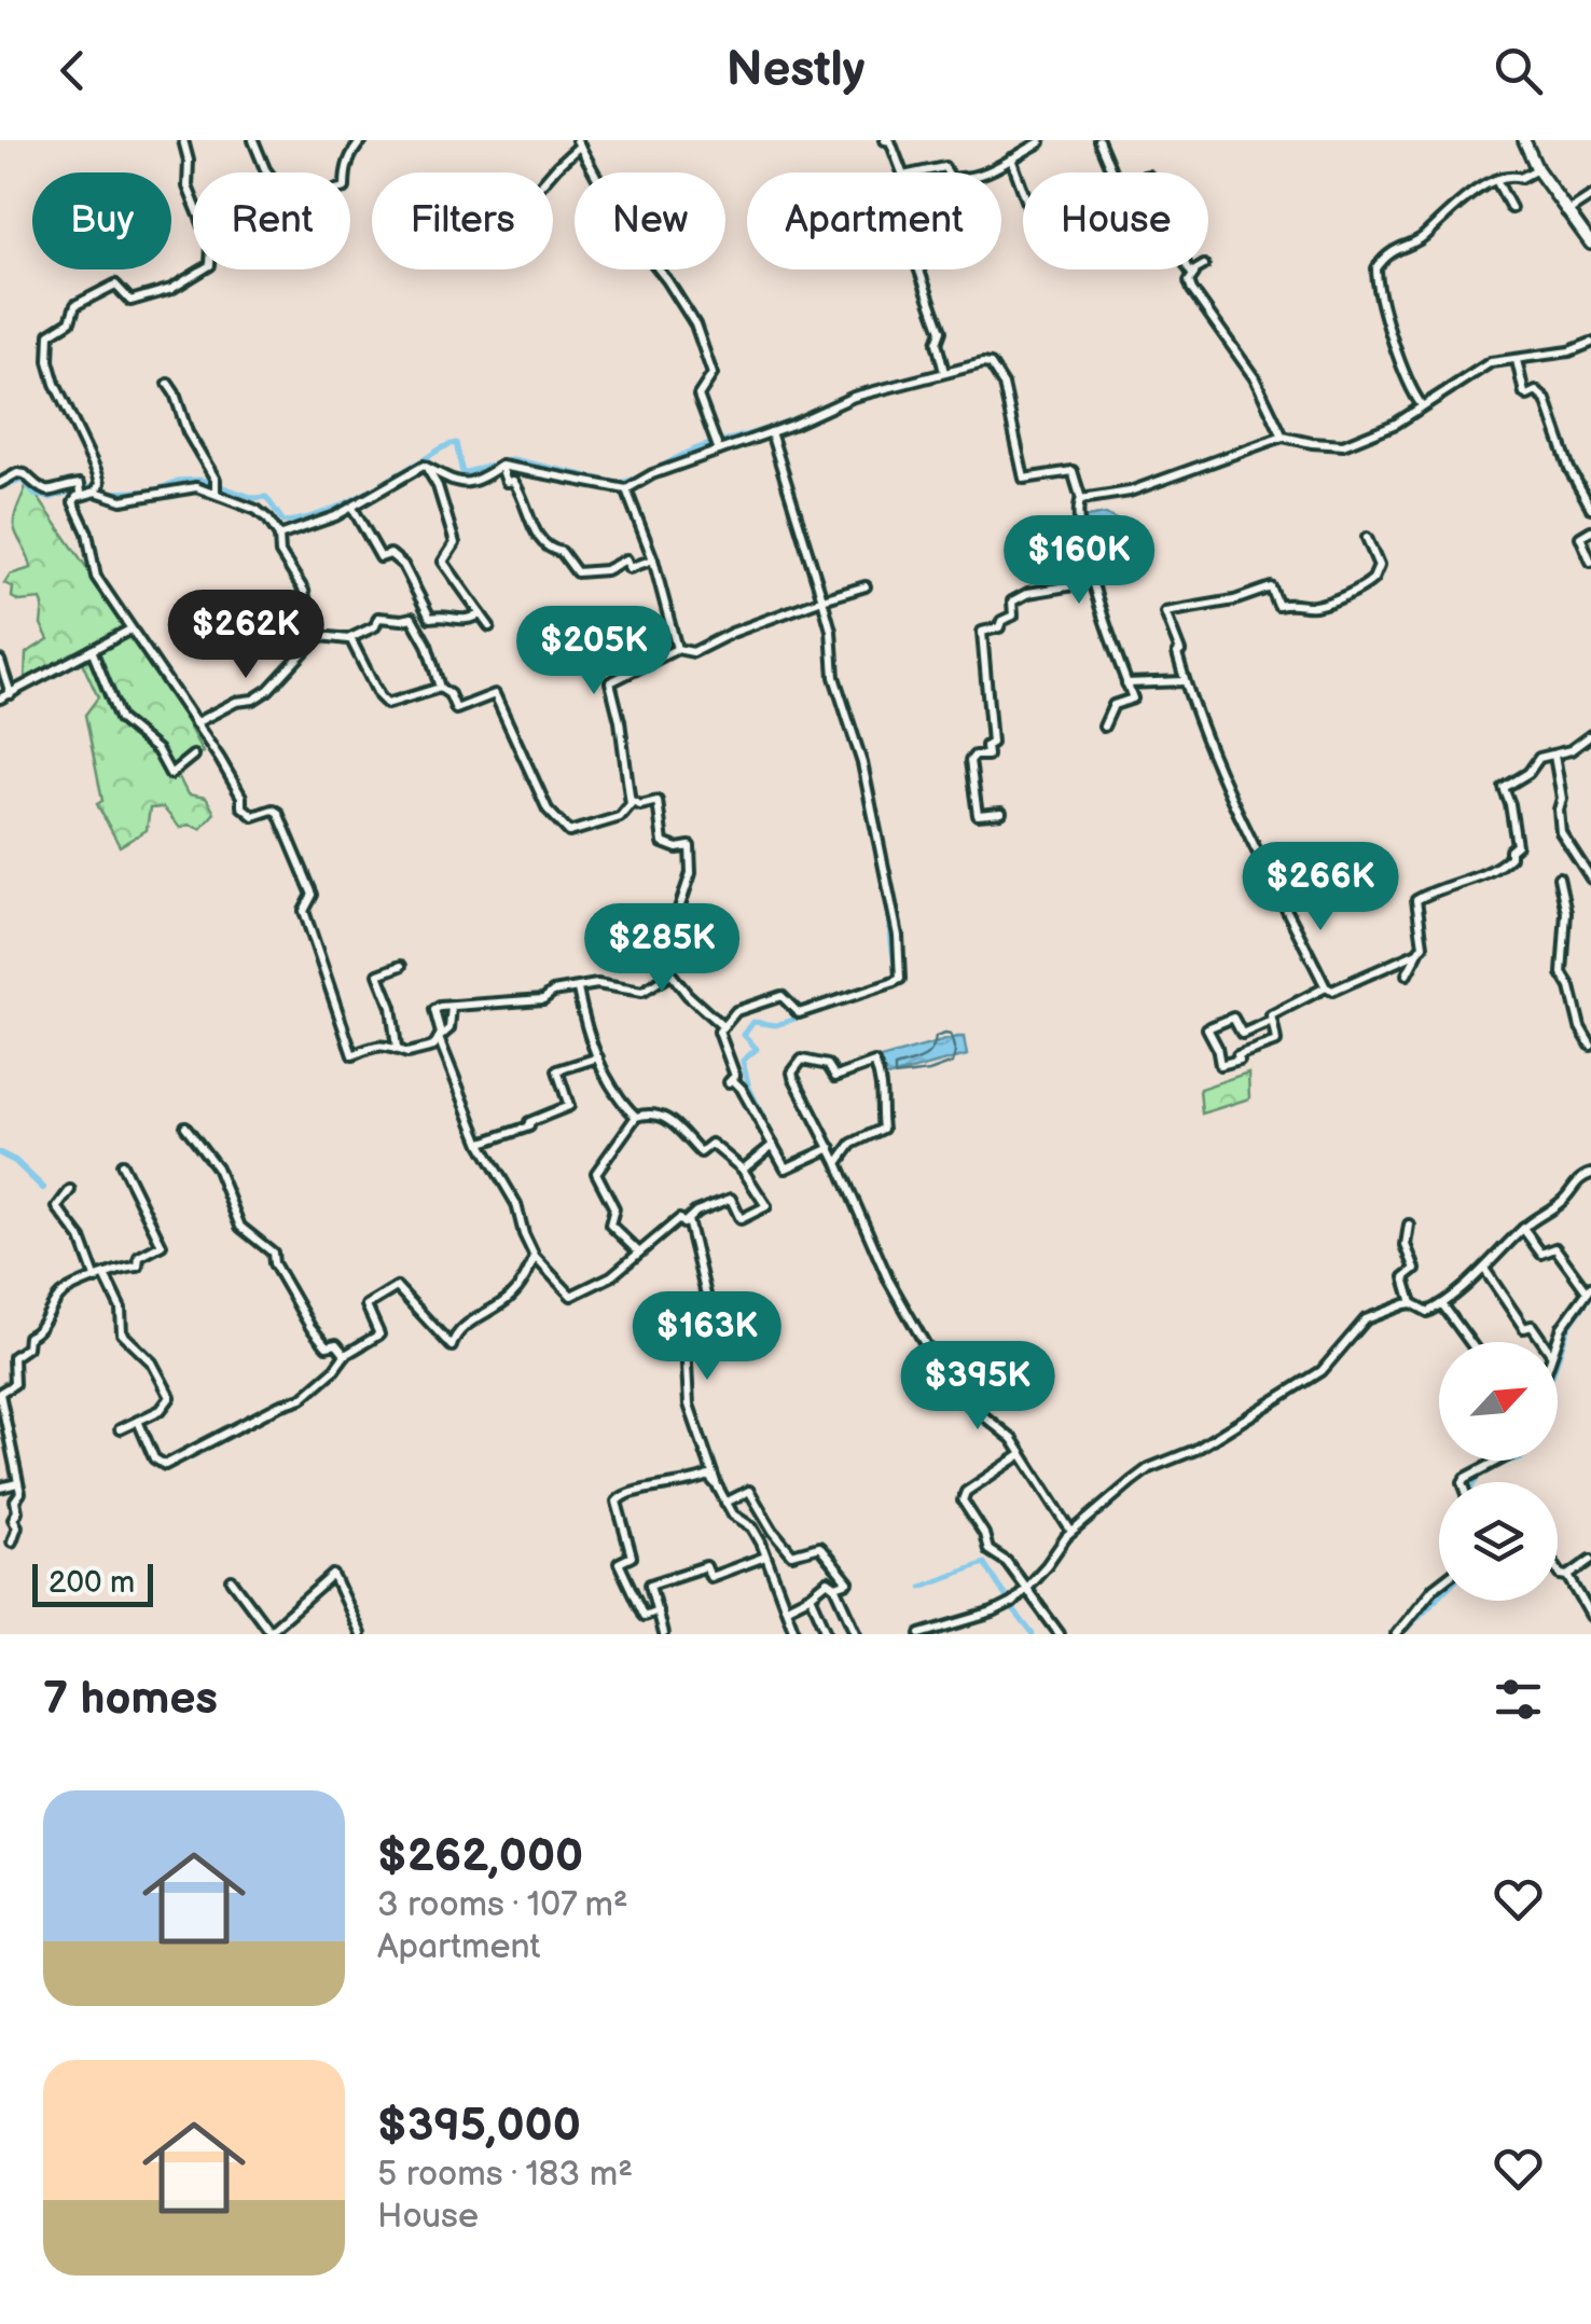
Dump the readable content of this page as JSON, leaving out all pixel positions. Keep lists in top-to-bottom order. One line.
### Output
{"scale_bar":"200 m","north":"top right","page":{"header":"Nestly","chip":["Buy","Rent","Filters","New","Apartment","House"],"price":["$160K","$262K","$205K","$266K","$285K","$163K","$395K"],"scale":"200 m","heading":"7 homes","list":[{"name":"$262,000","note":"3 rooms · 107 m² · Apartment"},{"name":"$395,000","note":"5 rooms · 183 m² · House"}]}}
